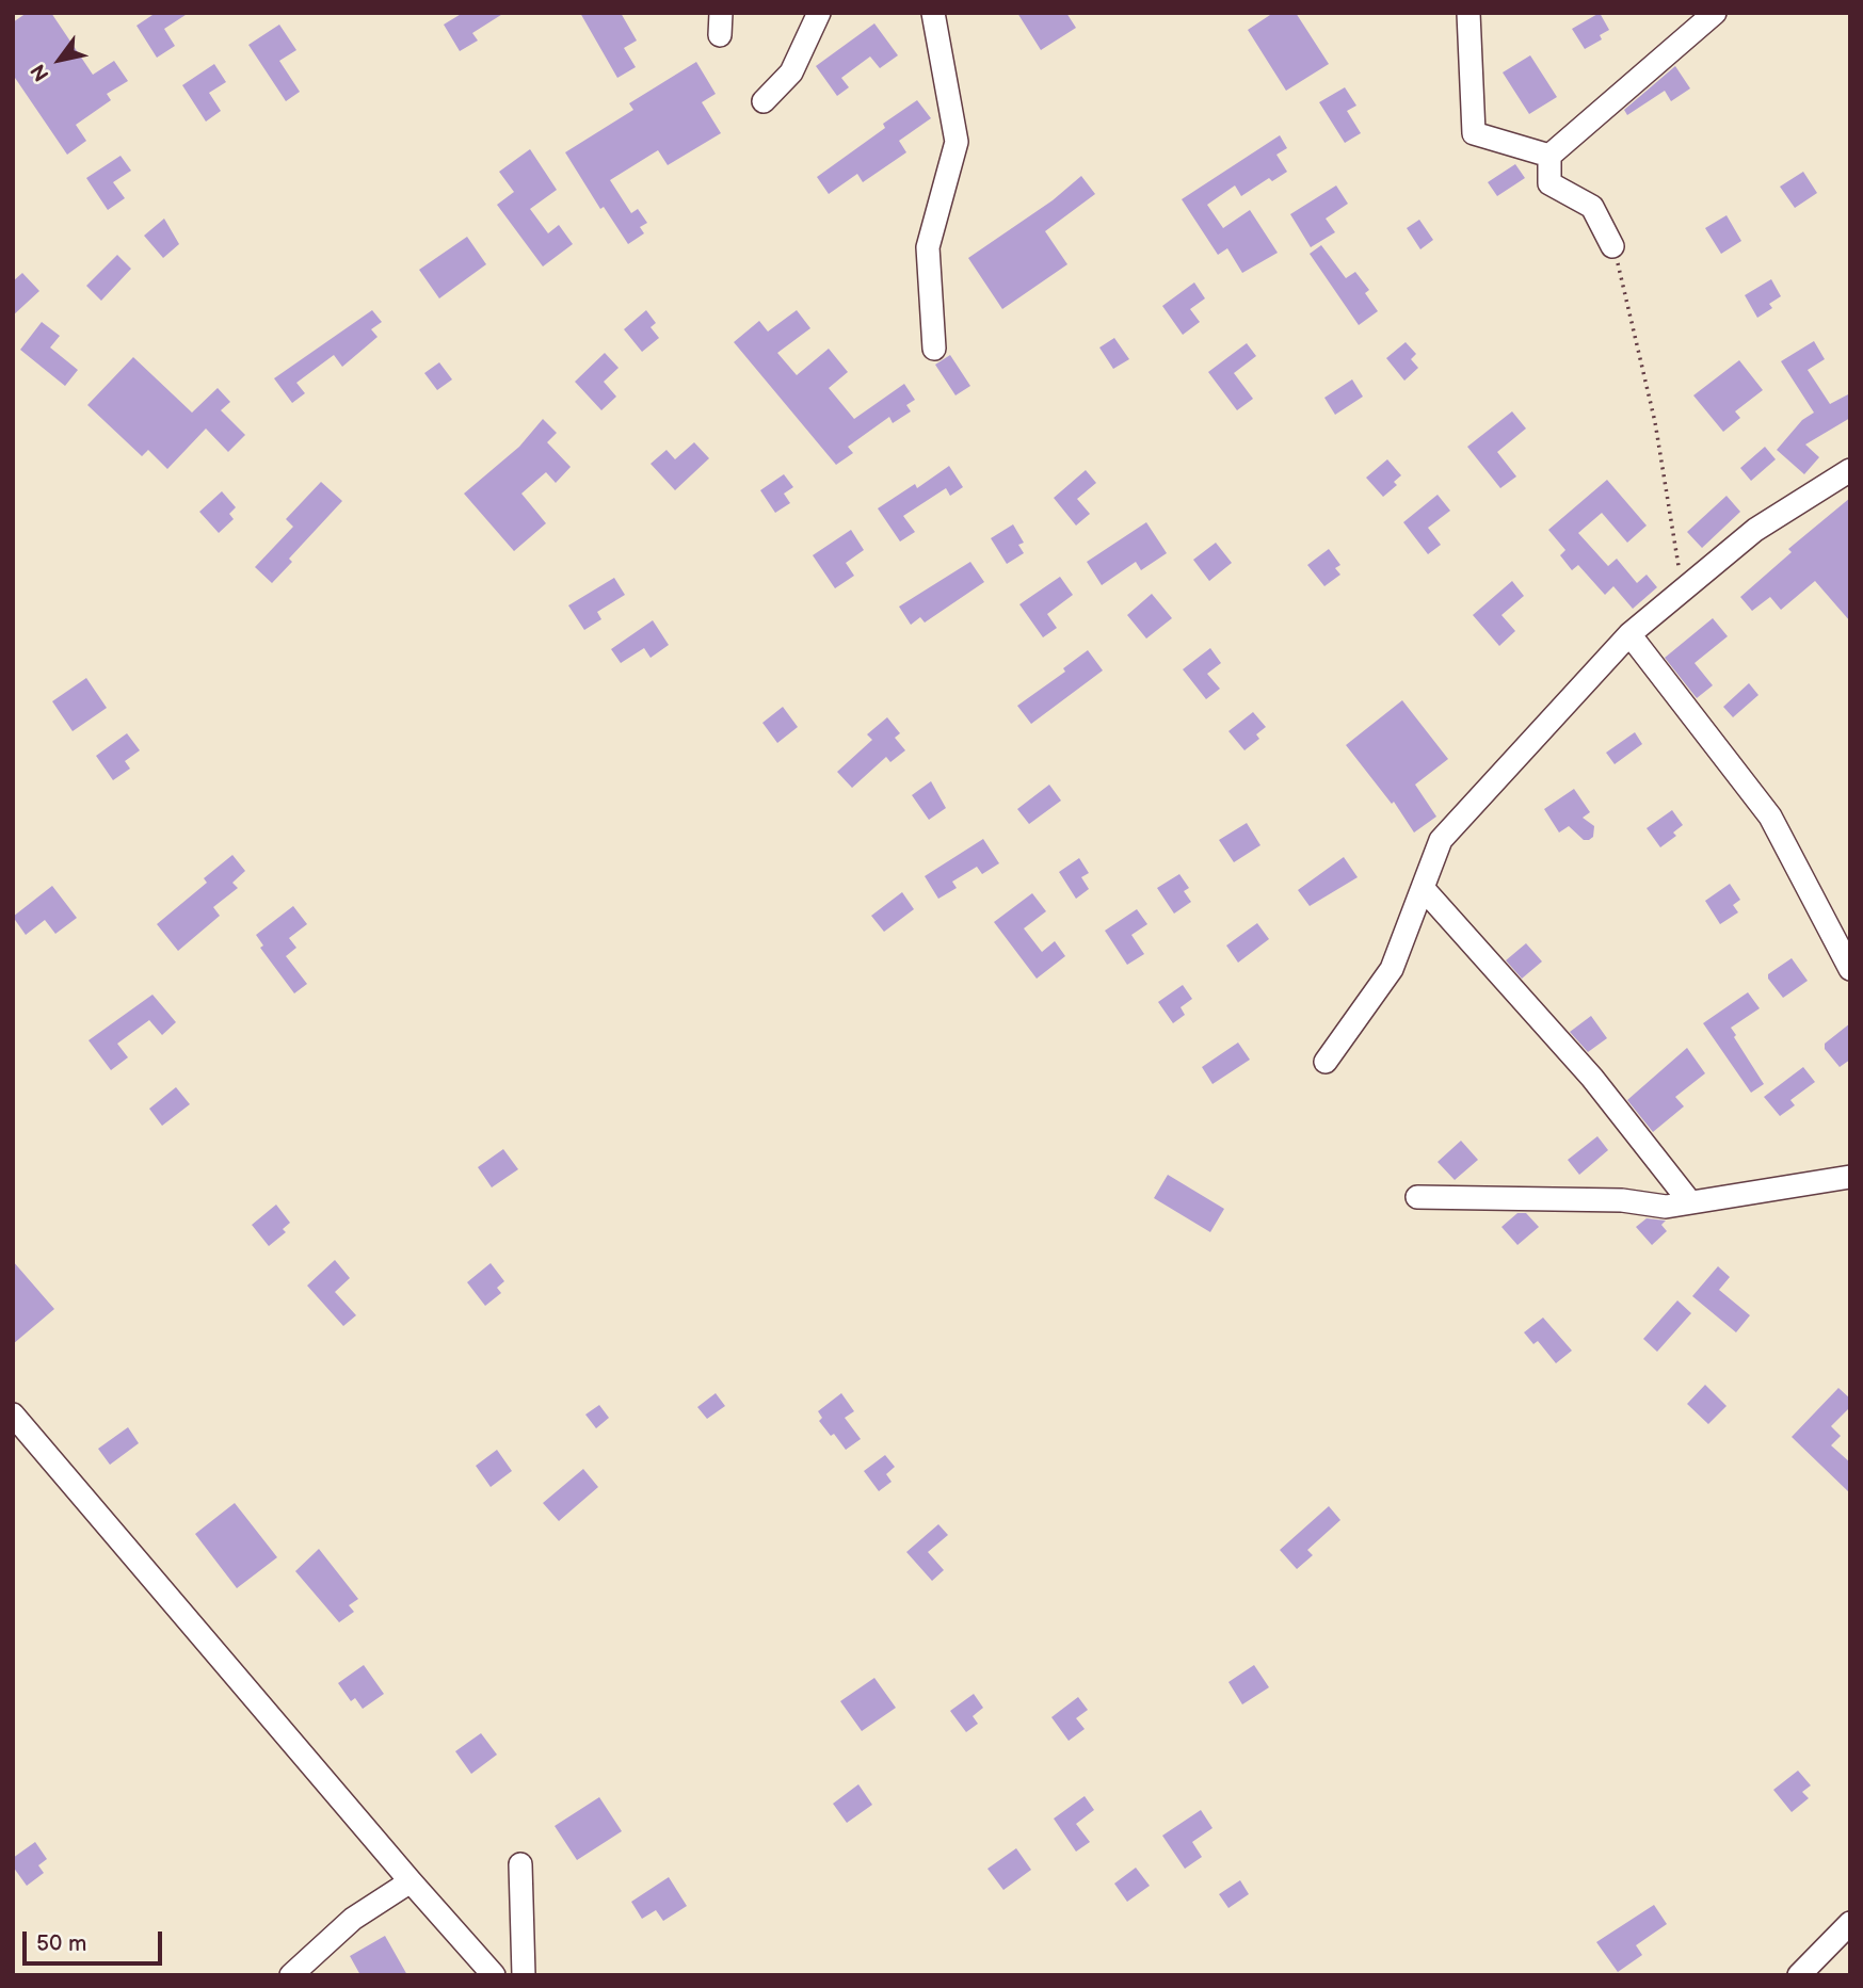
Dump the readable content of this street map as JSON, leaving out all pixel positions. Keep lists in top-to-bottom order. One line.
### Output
{"scale_bar":"50 m","north":"bottom left"}
